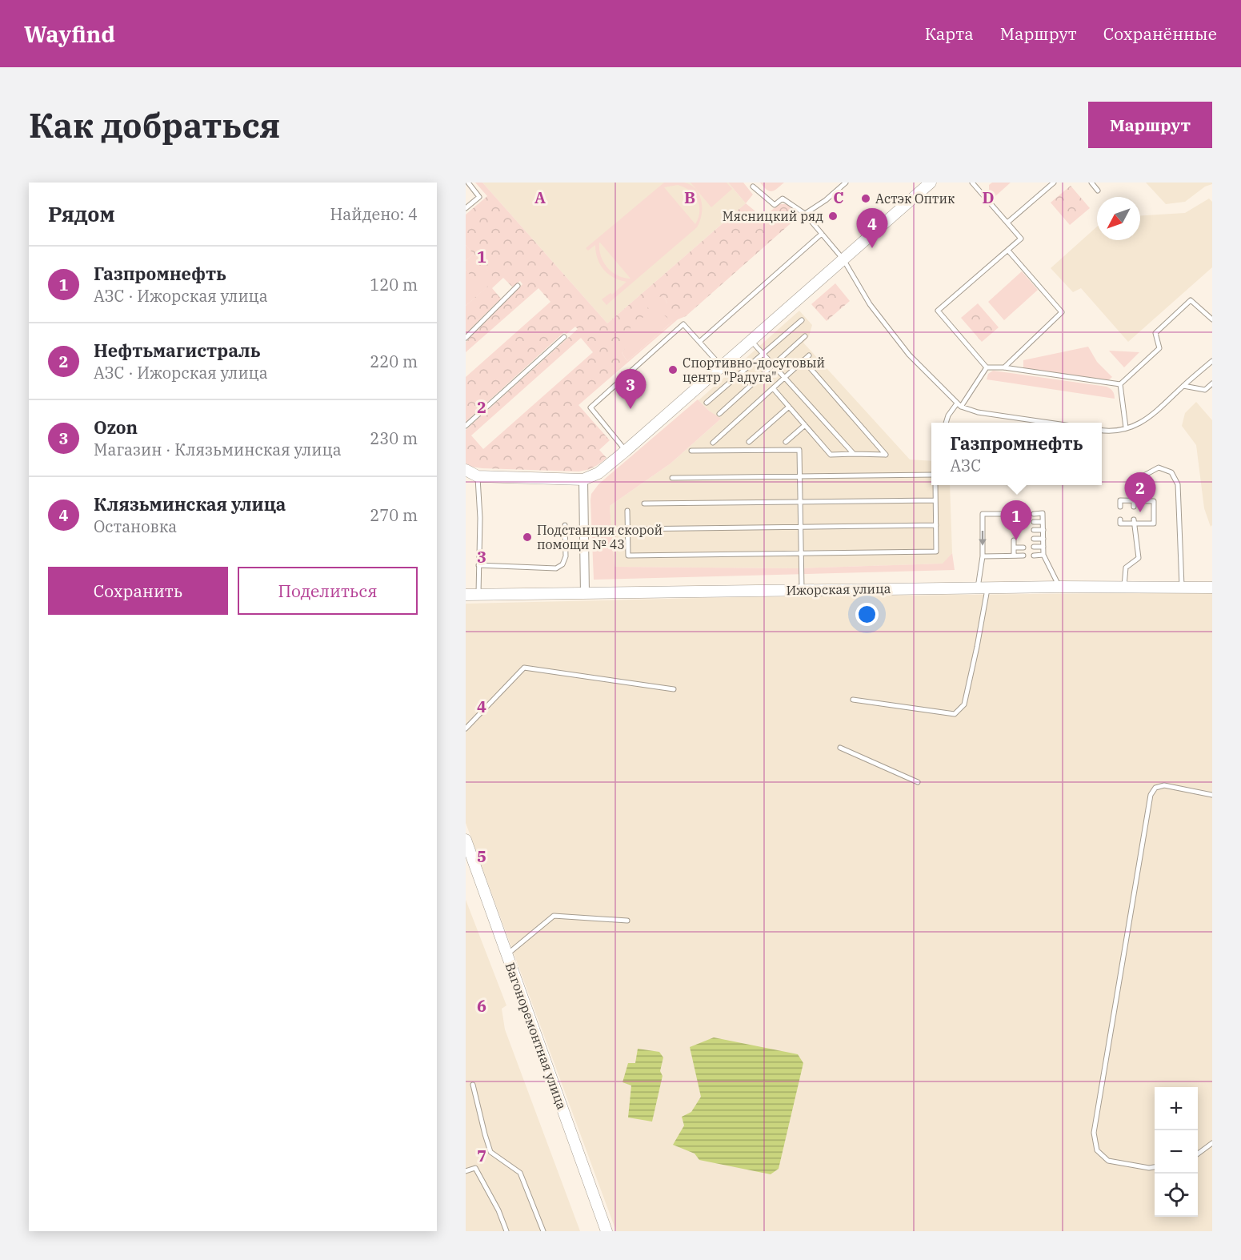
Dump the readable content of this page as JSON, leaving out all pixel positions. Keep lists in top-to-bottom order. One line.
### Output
{"streets":{"street":["Ижорская улица","Вагоноремонтная улица"]},"places":["Астэк Оптик","Мясницкий ряд","Спортивно-досуговый центр \"Радуга\"","Подстанция скорой помощи № 43"],"north":"bottom left","page":{"header":"Wayfind","nav":["Карта","Маршрут","Сохранённые"],"buttons":["Маршрут",["Сохранить","Поделиться"]],"title":"Как добраться","heading":["Рядом","Найдено: 4"],"pins":["4","3","2","1"],"list":[{"mark":"1","name":"Газпромнефть","note":"АЗС · Ижорская улица","value":"120 m"},{"mark":"2","name":"Нефтьмагистраль","note":"АЗС · Ижорская улица","value":"220 m"},{"mark":"3","name":"Ozon","note":"Магазин · Клязьминская улица","value":"230 m"},{"mark":"4","name":"Клязьминская улица","note":"Остановка","value":"270 m"}],"popup":["Газпромнефть","АЗС"],"map_buttons":["+","−"]},"grid":{"columns":["A","B","C","D"],"rows":["1","2","3","4","5","6","7"]}}
